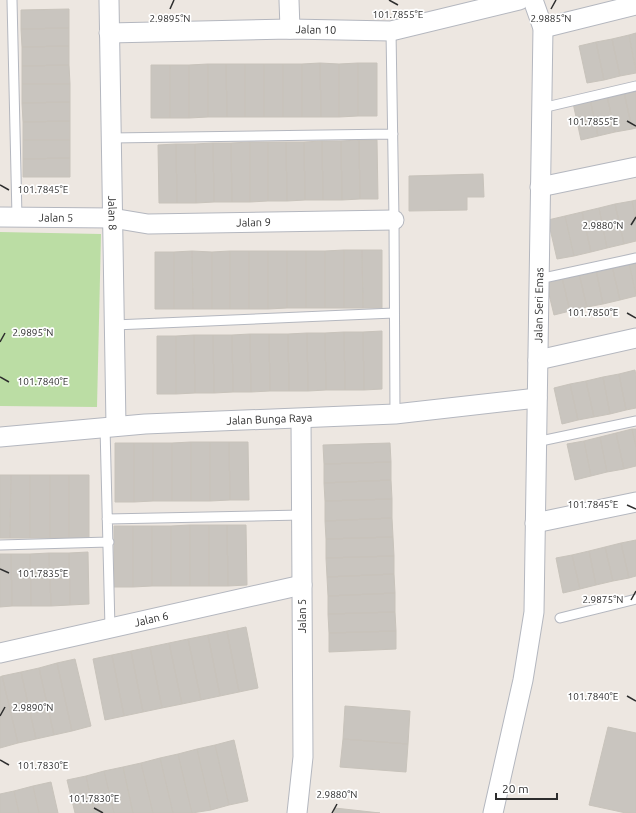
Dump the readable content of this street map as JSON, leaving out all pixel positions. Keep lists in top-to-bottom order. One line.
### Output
{"streets":{"street":["Jalan 10","Jalan 8","Jalan 5","Jalan 9","Jalan Seri Emas","Jalan Bunga Raya","Jalan 6"]},"crossings":[["Jalan 10","Jalan 8"],["Jalan 8","Jalan 5"],["Jalan 8","Jalan 9"],["Jalan 8","Jalan Bunga Raya"],["Jalan 5","Jalan 9"],["Jalan 5","Jalan Bunga Raya"],["Jalan 5","Jalan 6"],["Jalan Seri Emas","Jalan Bunga Raya"]],"scale_bar":"20 m","coordinates":["101.7855°E","2.9895°N","2.9885°N","101.7845°E","2.9880°N","101.7850°E","101.7840°E","101.7835°E","2.9875°N","2.9890°N","101.7830°E"]}
